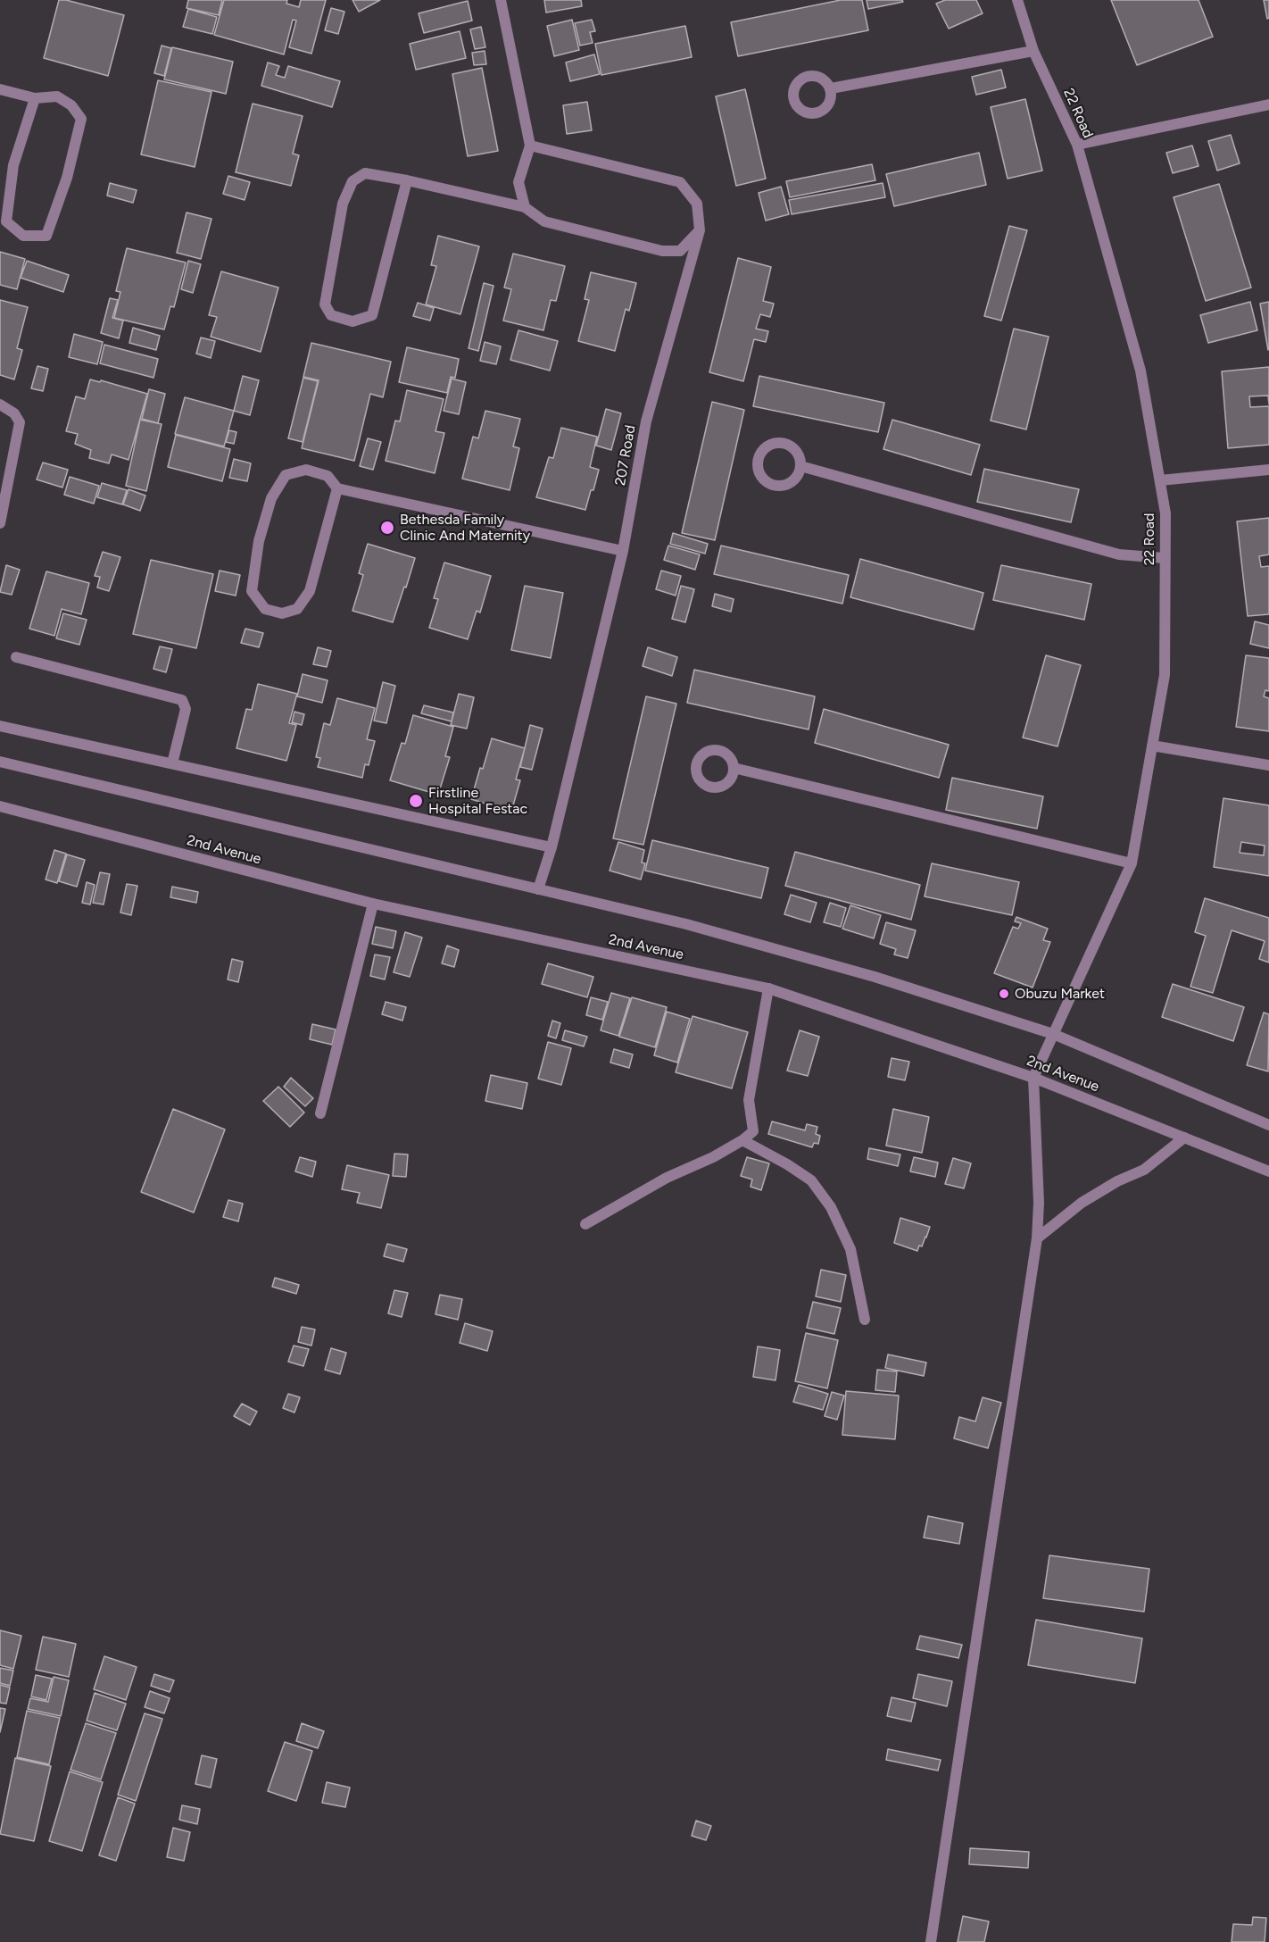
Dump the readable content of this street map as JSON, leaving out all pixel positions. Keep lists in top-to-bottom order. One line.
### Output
{"streets":{"street":["22 Road","207 Road","2nd Avenue"]},"crossings":[["22 Road","2nd Avenue"]],"places":["Bethesda Family Clinic And Maternity","Firstline Hospital Festac","Obuzu Market"]}
